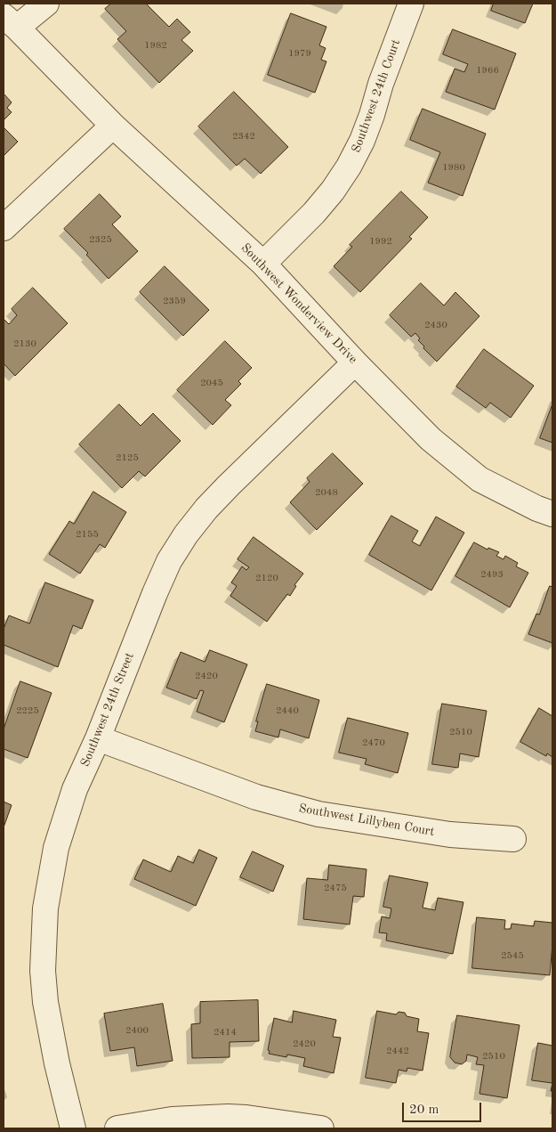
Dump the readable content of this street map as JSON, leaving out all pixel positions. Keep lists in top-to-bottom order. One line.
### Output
{"streets":{"street":["Southwest 24th Court","Southwest Wonderview Drive","Southwest 24th Street","Southwest Lillyben Court"]},"crossings":[["Southwest 24th Court","Southwest Wonderview Drive"],["Southwest Wonderview Drive","Southwest 24th Street"],["Southwest 24th Street","Southwest Lillyben Court"]],"house_numbers":["1982","1979","1966","2342","1980","2325","1992","2359","2430","2130","2045","2125","2048","2155","2493","2120","2420","2225","2440","2510","2470","2475","2545","2400","2414","2420","2442","2510"],"scale_bar":"20 m"}
